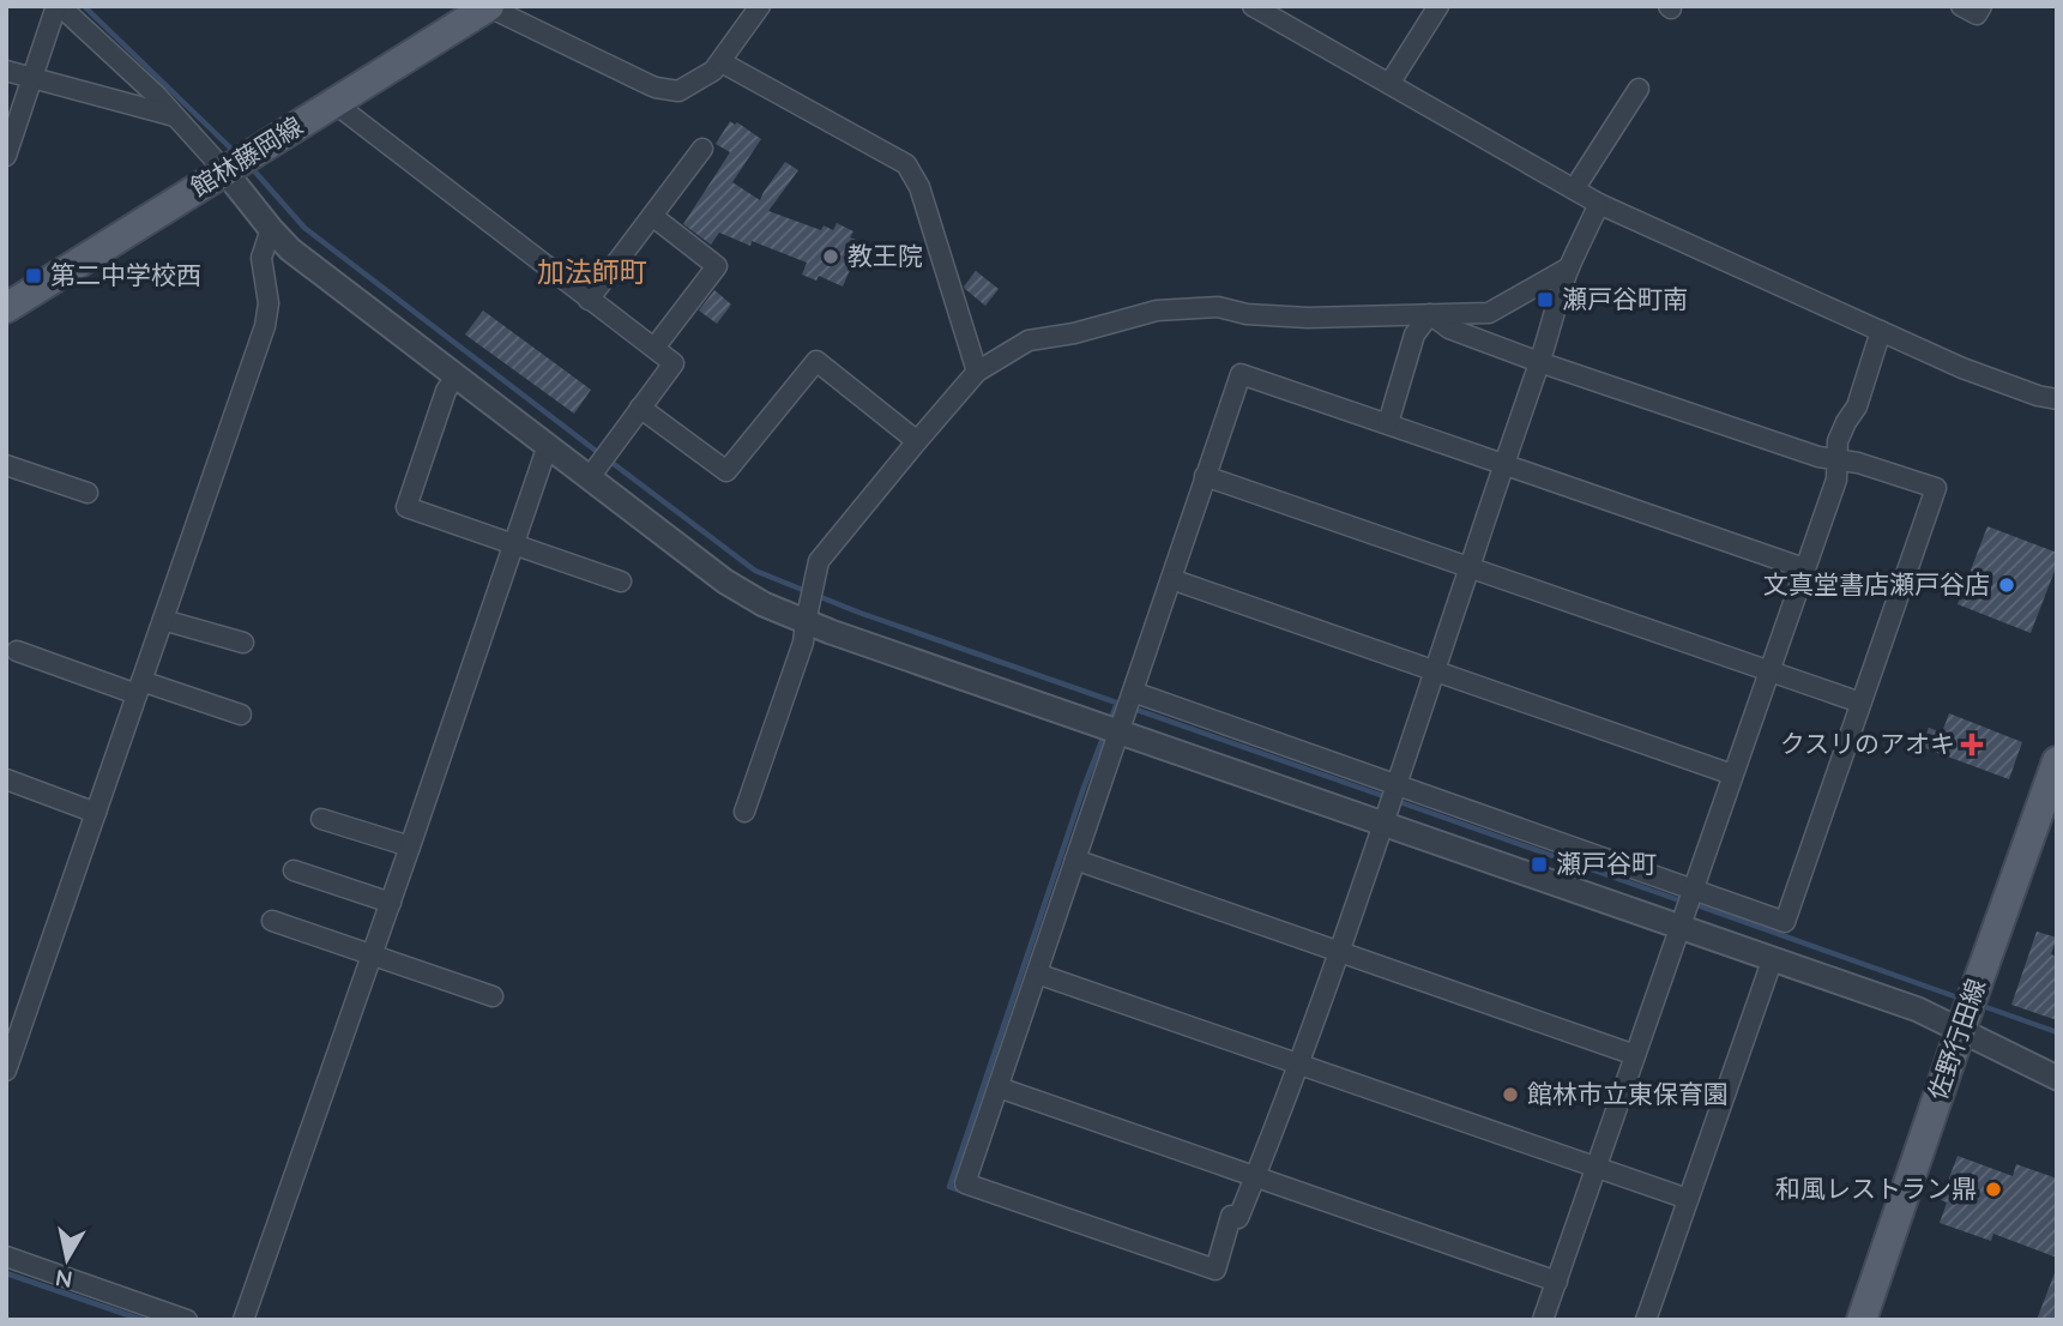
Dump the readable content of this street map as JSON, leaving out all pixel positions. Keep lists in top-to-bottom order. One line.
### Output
{"streets":{"main road":["館林藤岡線","佐野行田線"]},"districts":["加法師町"],"places":{"other":["教王院","文真堂書店瀬戸谷店","館林市立東保育園","和風レストラン鼎"],"transit":["第二中学校西","瀬戸谷町南","瀬戸谷町"],"health":["クスリのアオキ"]},"north":"bottom"}
